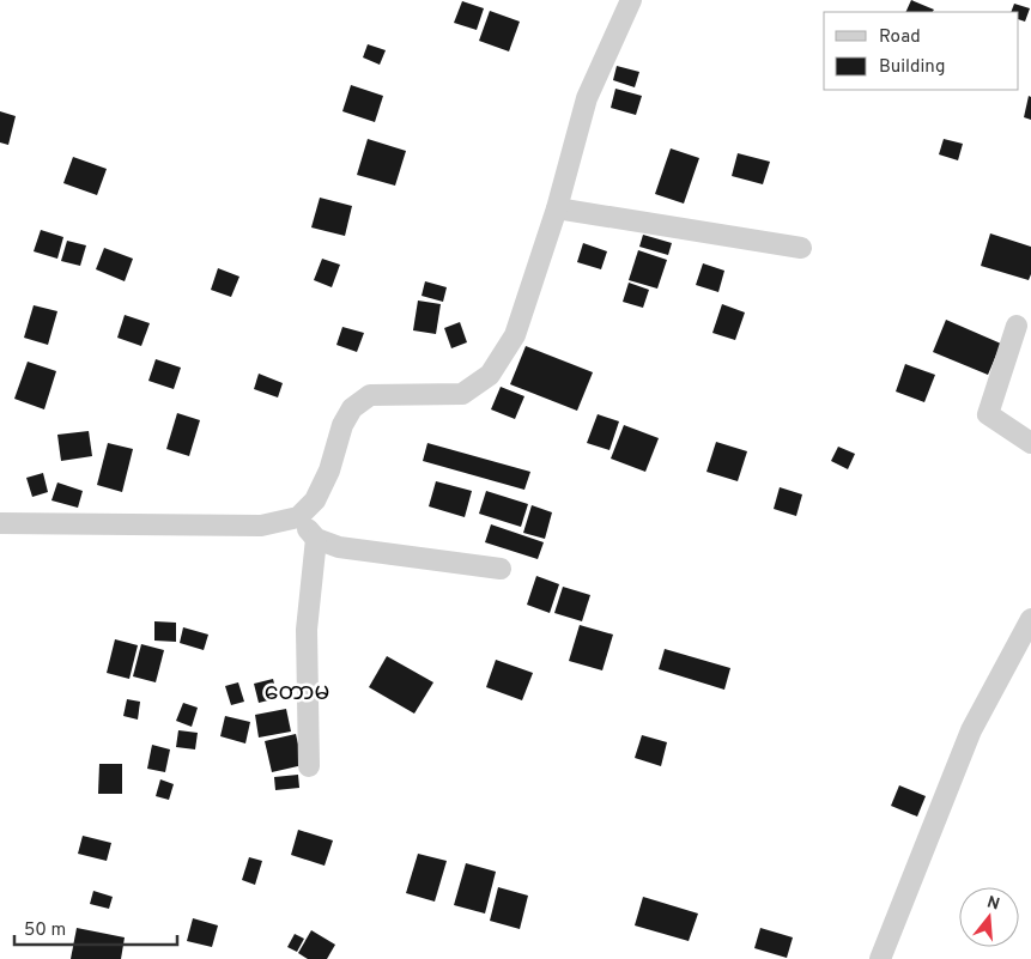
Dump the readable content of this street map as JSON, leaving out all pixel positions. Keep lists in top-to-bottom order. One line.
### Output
{"districts":["တောမ"],"legend":["Road","Building"],"scale_bar":"50 m","north":"top"}
